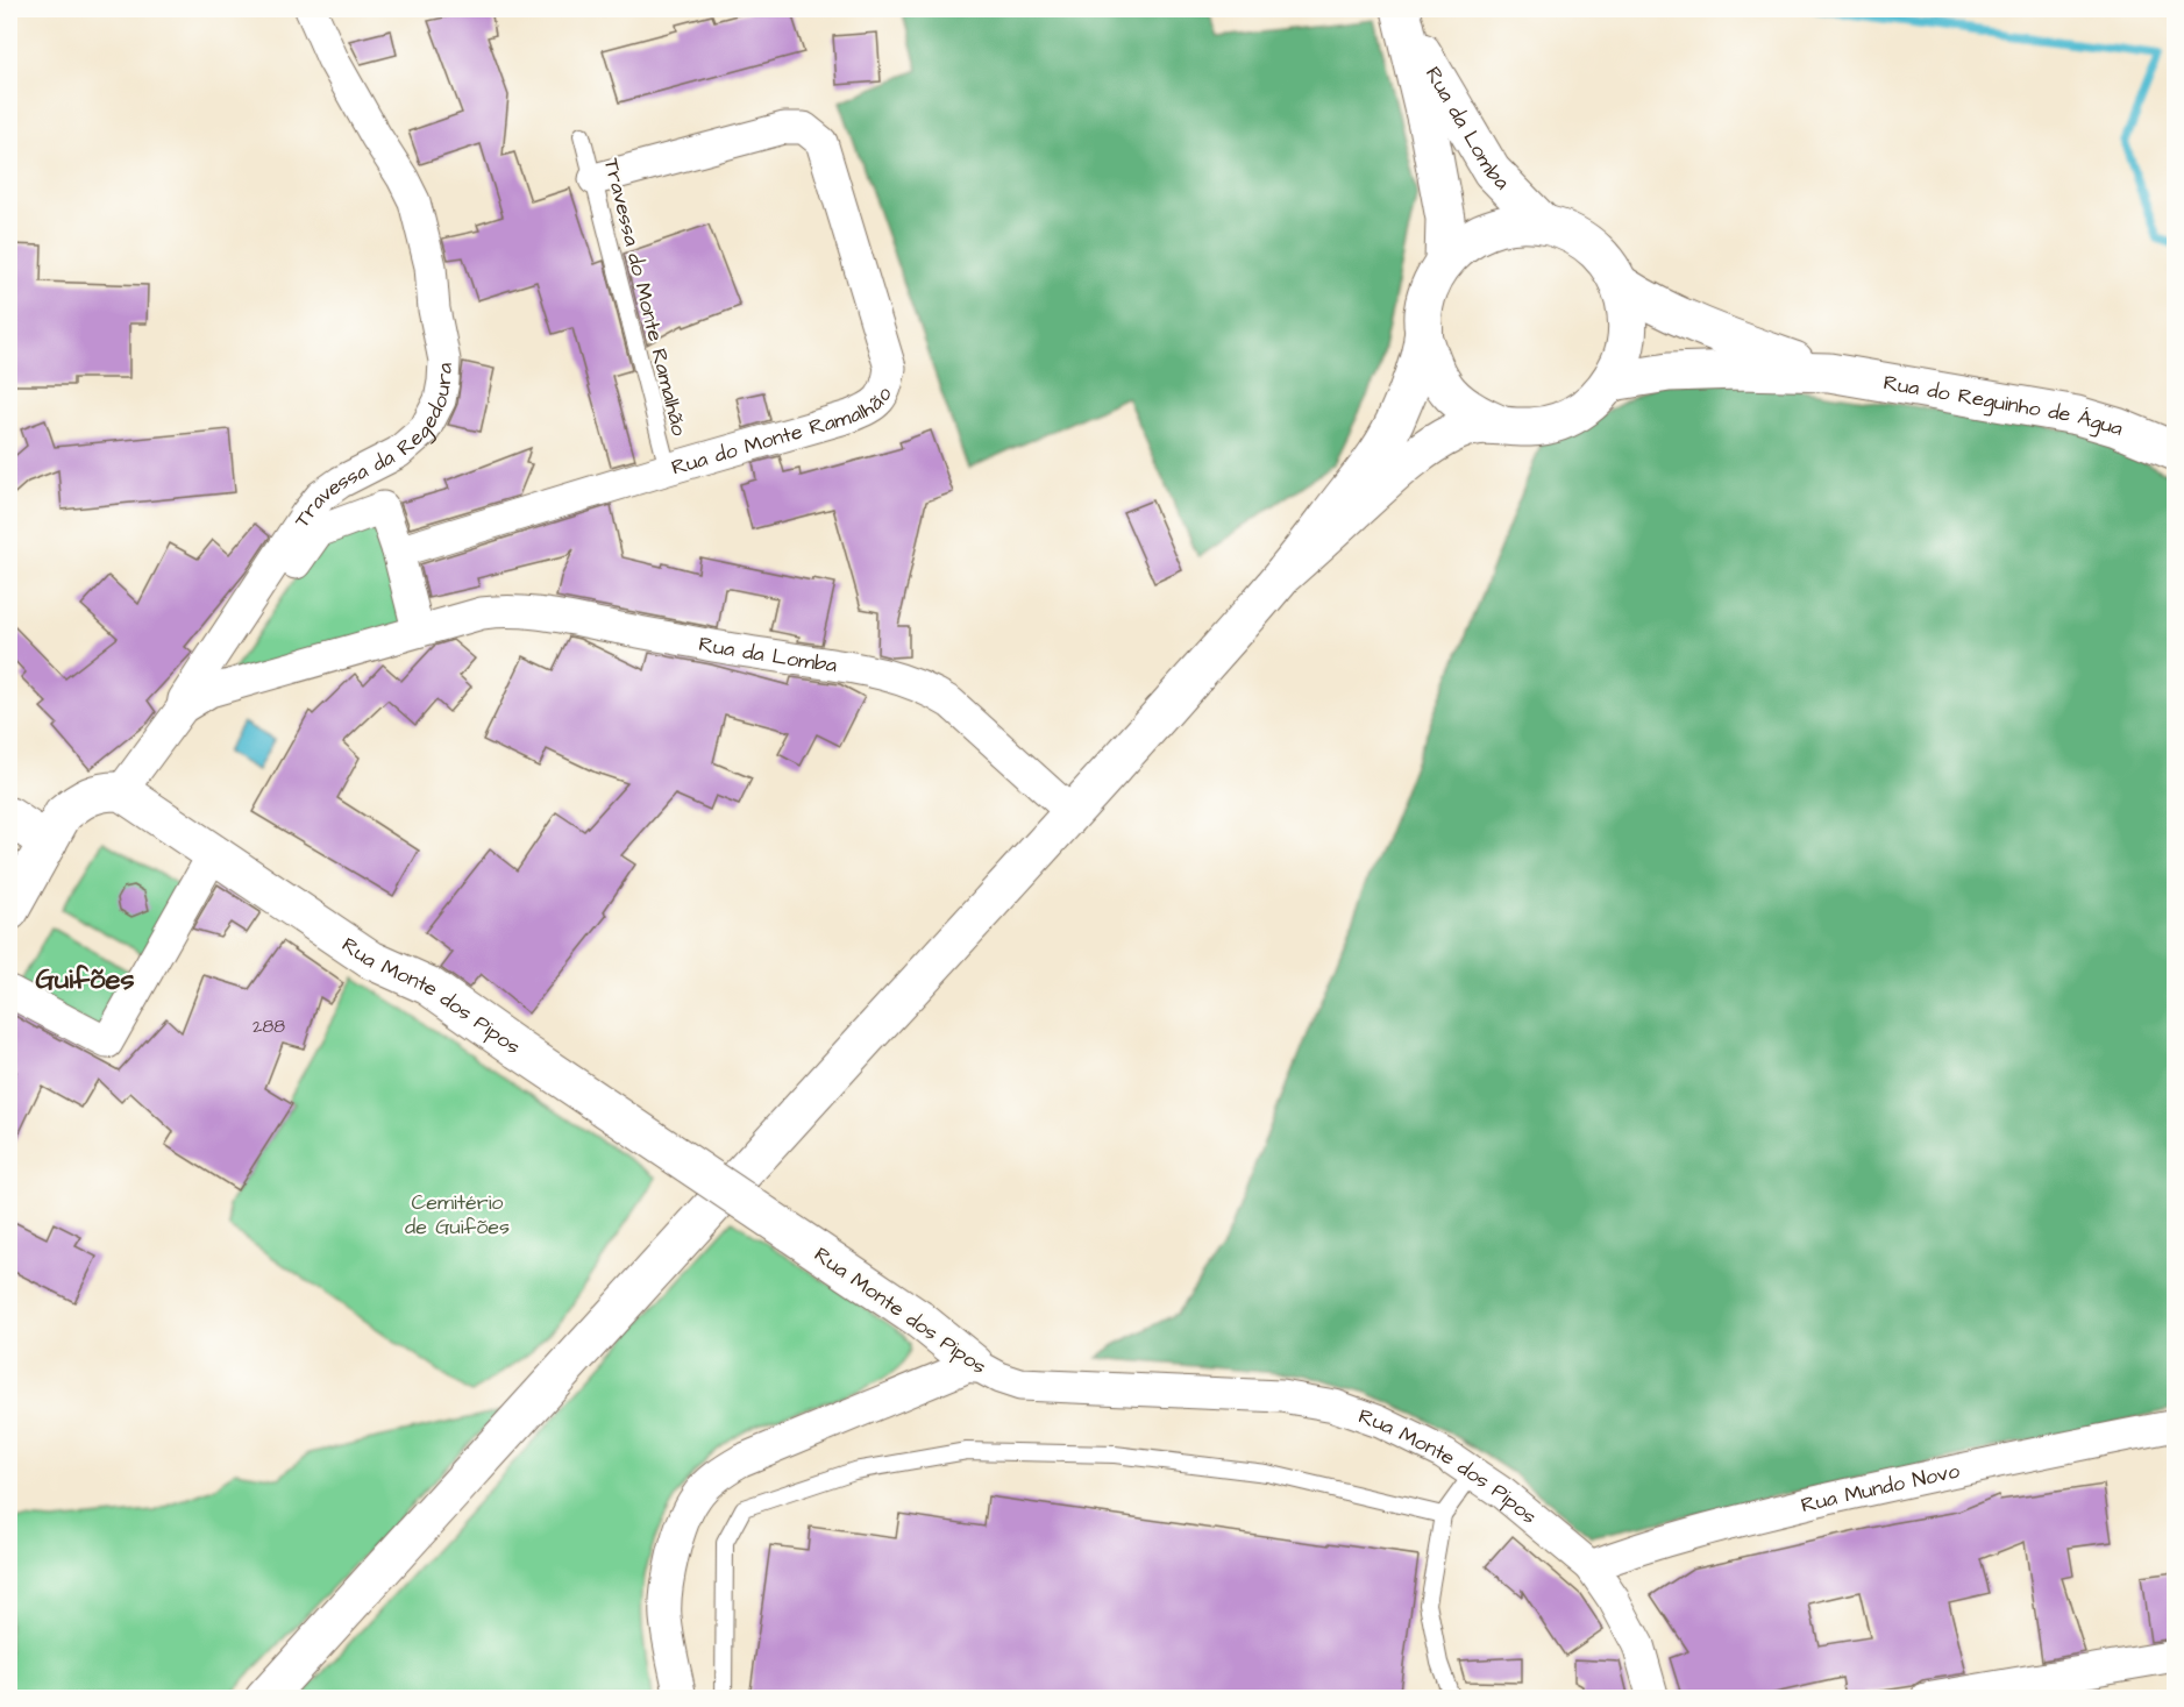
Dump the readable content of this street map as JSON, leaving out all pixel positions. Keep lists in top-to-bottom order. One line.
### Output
{"streets":{"main road":["Rua da Lomba","Rua do Reguinho de Água","Rua Monte dos Pipos"],"street":["Rua do Monte Ramalhão","Travessa da Regedoura","Rua Mundo Novo"],"lane":["Travessa do Monte Ramalhão"]},"crossings":[["Rua da Lomba","Rua do Reguinho de Água"],["Travessa do Monte Ramalhão","Rua do Monte Ramalhão"],["Rua Monte dos Pipos","Rua Mundo Novo"]],"districts":["Guifões"],"parks":["Cemitério de Guifões"],"house_numbers":["288"]}
